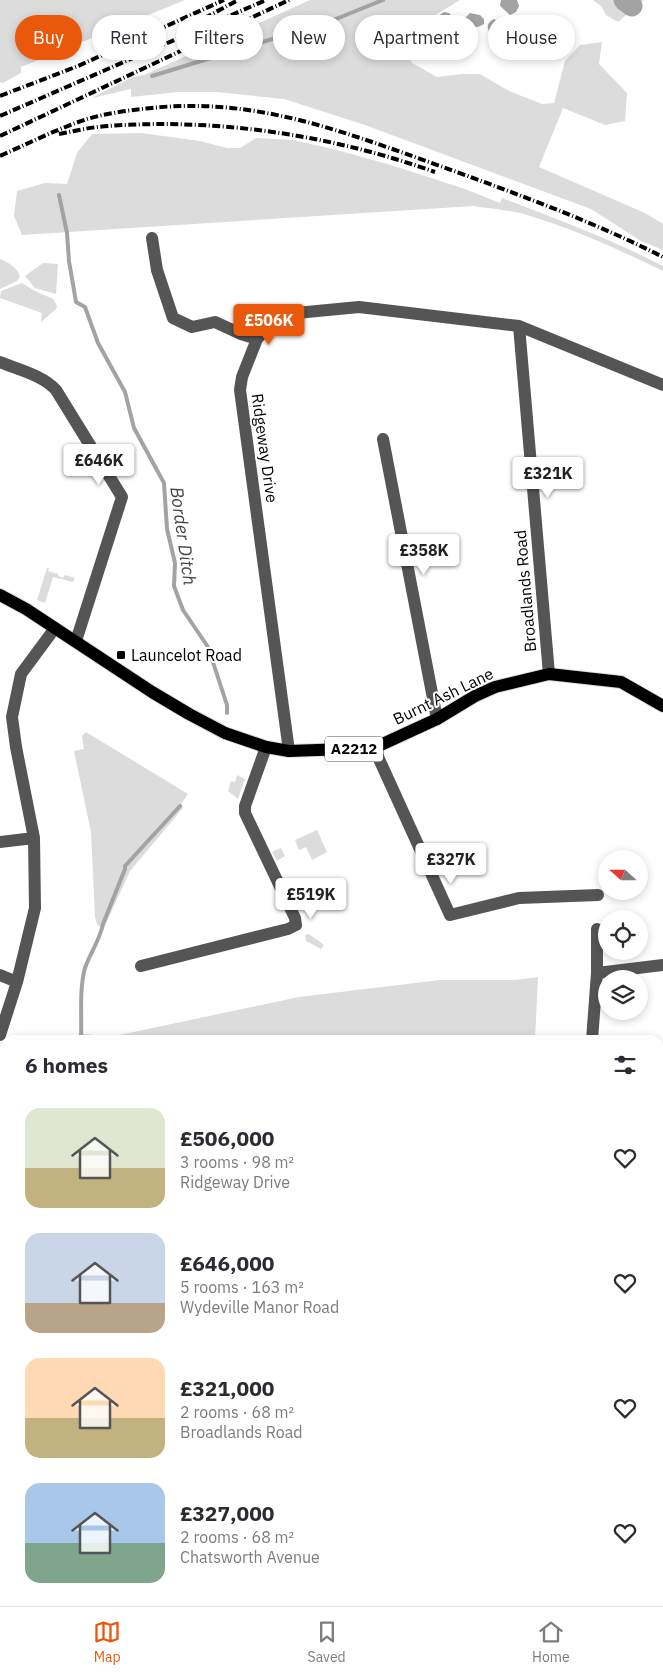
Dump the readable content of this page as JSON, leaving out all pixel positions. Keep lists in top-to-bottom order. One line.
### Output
{"streets":{"main road":["Burnt Ash Lane","A2212"],"street":["Ridgeway Drive","Broadlands Road"]},"crossings":[["Ridgeway Drive","Broadlands Road"],["Ridgeway Drive","Burnt Ash Lane"],["Broadlands Road","Burnt Ash Lane"],["Burnt Ash Lane","A2212"]],"water":["Border Ditch"],"places":{"transit":["Launcelot Road"]},"north":"left","page":{"chip":["Buy","Rent","Filters","New","Apartment","House"],"price":["£506K","£646K","£321K","£358K","£327K","£519K"],"heading":"6 homes","list":[{"name":"£506,000","note":"3 rooms · 98 m² · Ridgeway Drive"},{"name":"£646,000","note":"5 rooms · 163 m² · Wydeville Manor Road"},{"name":"£321,000","note":"2 rooms · 68 m² · Broadlands Road"},{"name":"£327,000","note":"2 rooms · 68 m² · Chatsworth Avenue"}],"tabs":["Map","Saved","Home"]}}
